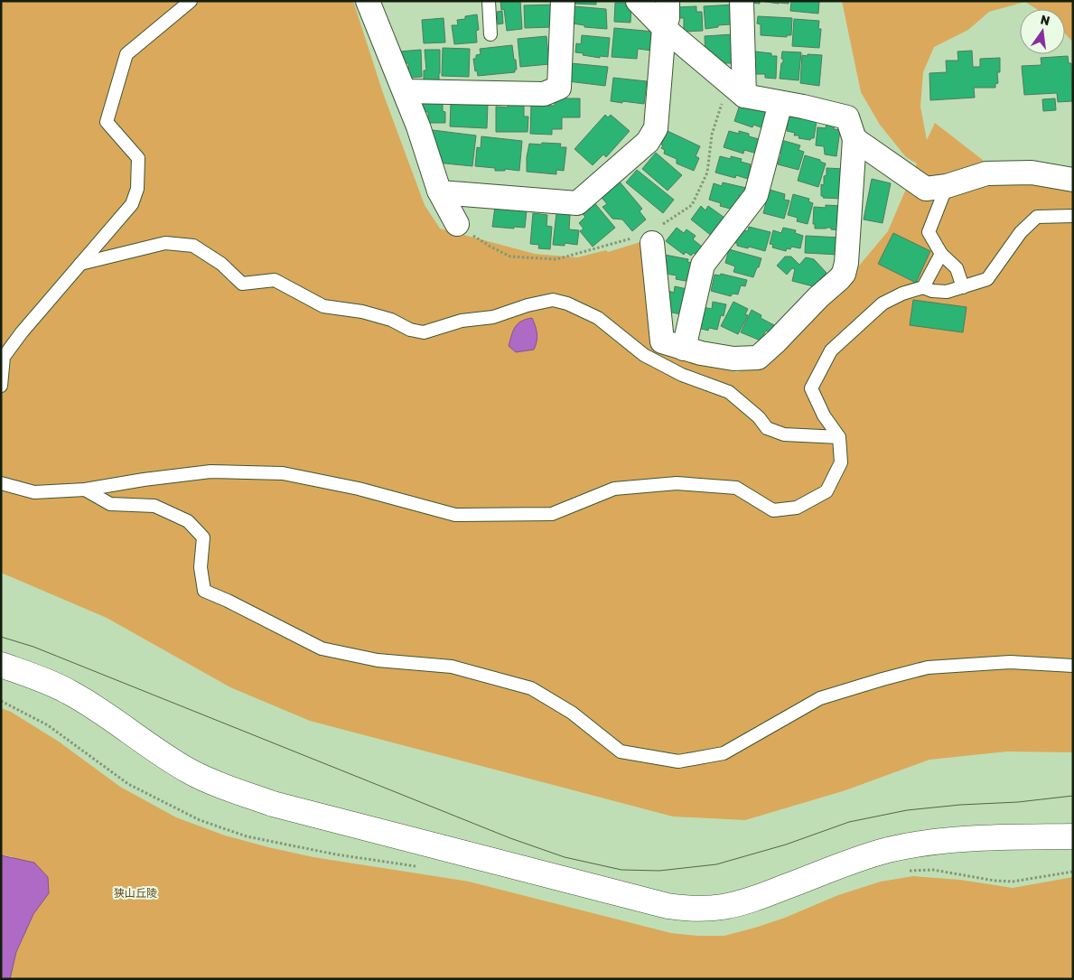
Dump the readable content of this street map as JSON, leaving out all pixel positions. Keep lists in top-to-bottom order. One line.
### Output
{"parks":["狭山丘陵"],"north":"top"}
